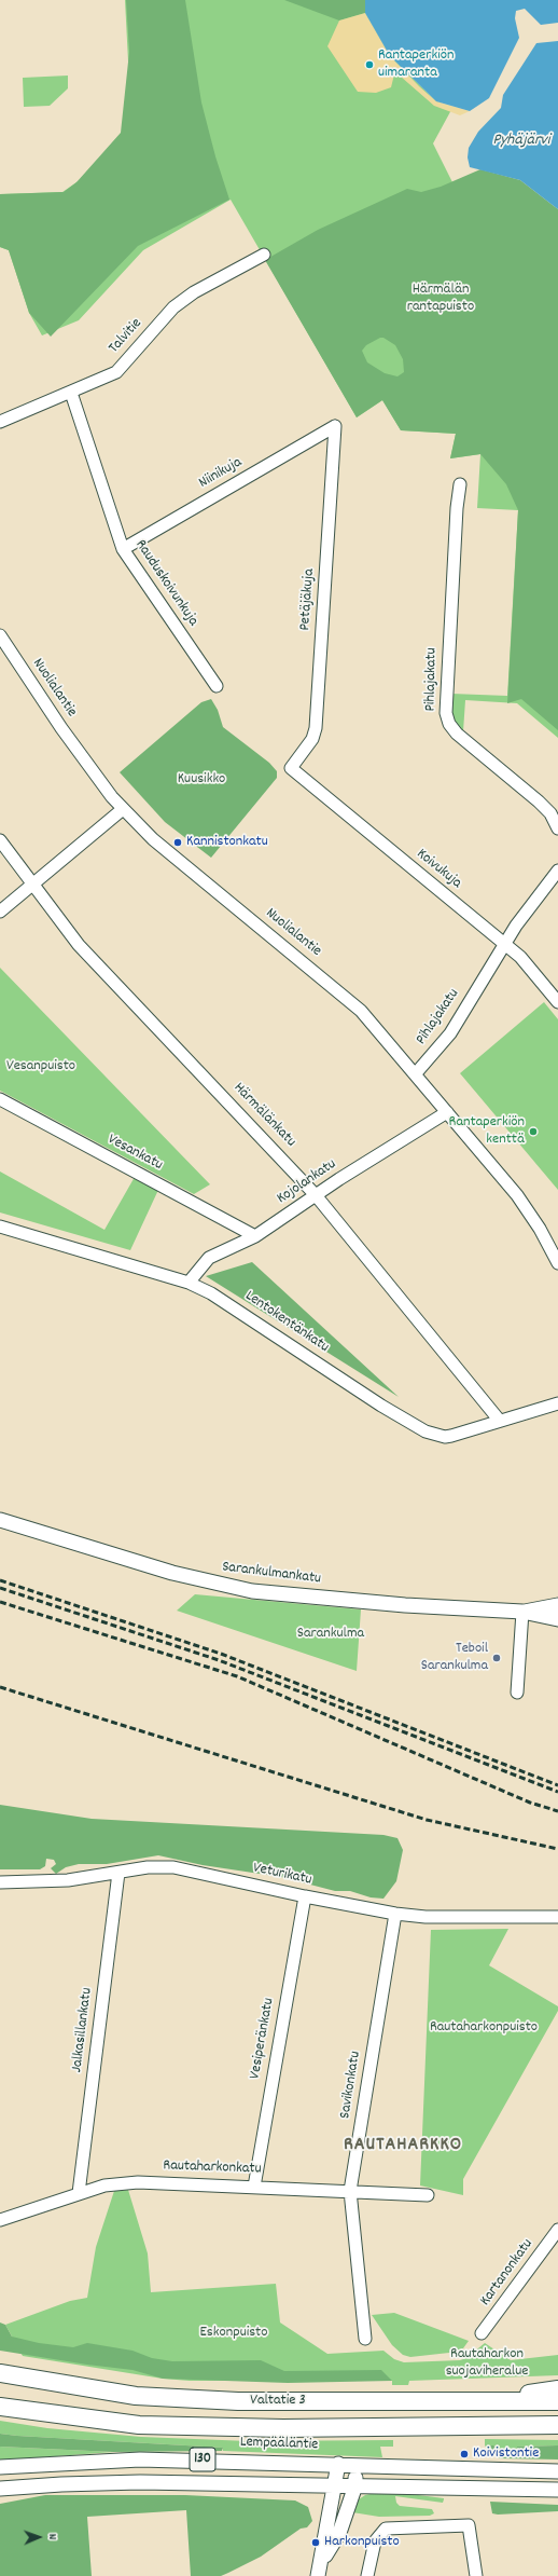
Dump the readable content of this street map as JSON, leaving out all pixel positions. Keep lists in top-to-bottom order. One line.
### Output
{"streets":{"highway":["Valtatie 3"],"main road":["Sarankulmankatu","Lempääläntie","130"],"street":["Talvitie","Niinikuja","Rauduskoivunkuja","Petäjäkuja","Pihlajakatu","Nuolialantie","Koivukuja","Härmälänkatu","Vesankatu","Kojolankatu","Lentokentänkatu","Veturikatu","Jalkasillankatu","Vesiperänkatu","Savikonkatu","Rautaharkonkatu","Kartanonkatu"]},"crossings":[["Talvitie","Rauduskoivunkuja"],["Niinikuja","Rauduskoivunkuja"],["Niinikuja","Petäjäkuja"],["Petäjäkuja","Koivukuja"],["Pihlajakatu","Nuolialantie"],["Pihlajakatu","Koivukuja"],["Nuolialantie","Kojolankatu"],["Härmälänkatu","Kojolankatu"],["Härmälänkatu","Lentokentänkatu"],["Vesankatu","Kojolankatu"],["Kojolankatu","Lentokentänkatu"],["Veturikatu","Jalkasillankatu"],["Veturikatu","Vesiperänkatu"],["Veturikatu","Savikonkatu"],["Jalkasillankatu","Rautaharkonkatu"],["Vesiperänkatu","Rautaharkonkatu"],["Savikonkatu","Rautaharkonkatu"]],"districts":["RAUTAHARKKO"],"water":["Pyhäjärvi"],"parks":["Härmälän rantapuisto","Kuusikko","Vesanpuisto","Sarankulma","Rautaharkonpuisto","Eskonpuisto","Rautaharkon suojaviheralue"],"places":["Rantaperkiön uimaranta","Kannistonkatu","Rantaperkiön kenttä","Teboil Sarankulma","Koivistontie","Harkonpuisto"],"north":"right"}
